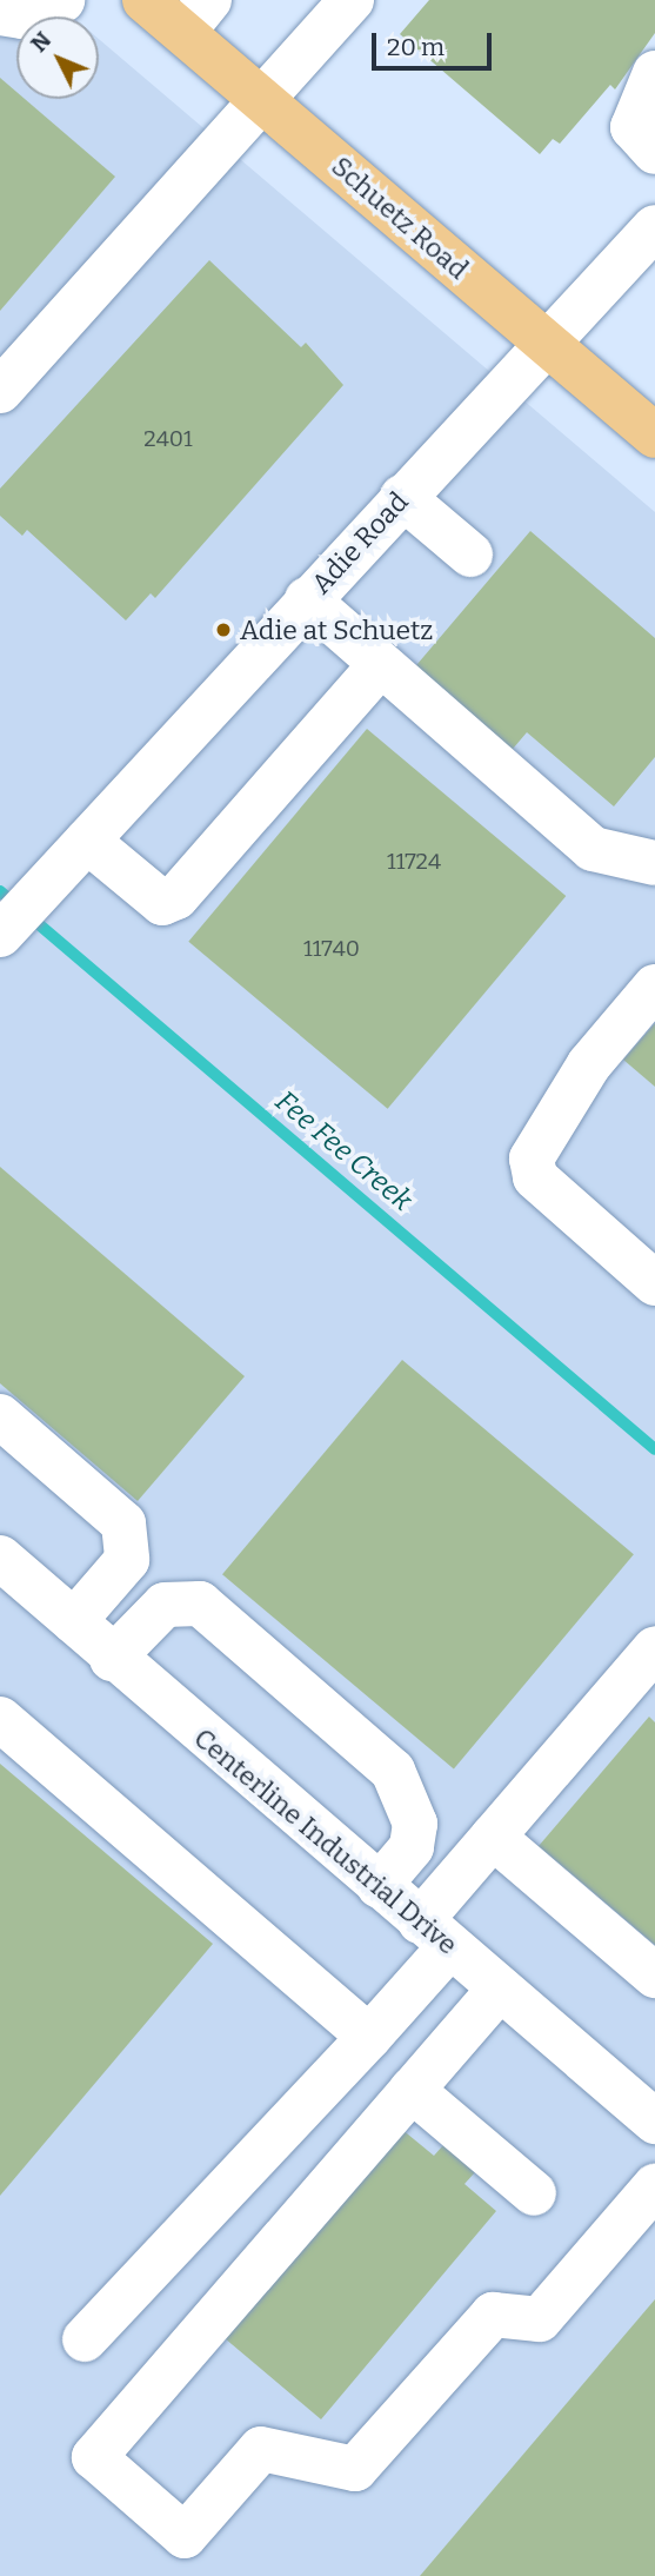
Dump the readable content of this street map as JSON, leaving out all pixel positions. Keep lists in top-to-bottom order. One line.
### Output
{"streets":{"main road":["Schuetz Road"],"street":["Adie Road","Centerline Industrial Drive"]},"crossings":[["Schuetz Road","Adie Road"]],"water":["Fee Fee Creek"],"places":["Adie at Schuetz"],"house_numbers":["2401","11724","11740"],"scale_bar":"20 m","north":"top left"}
